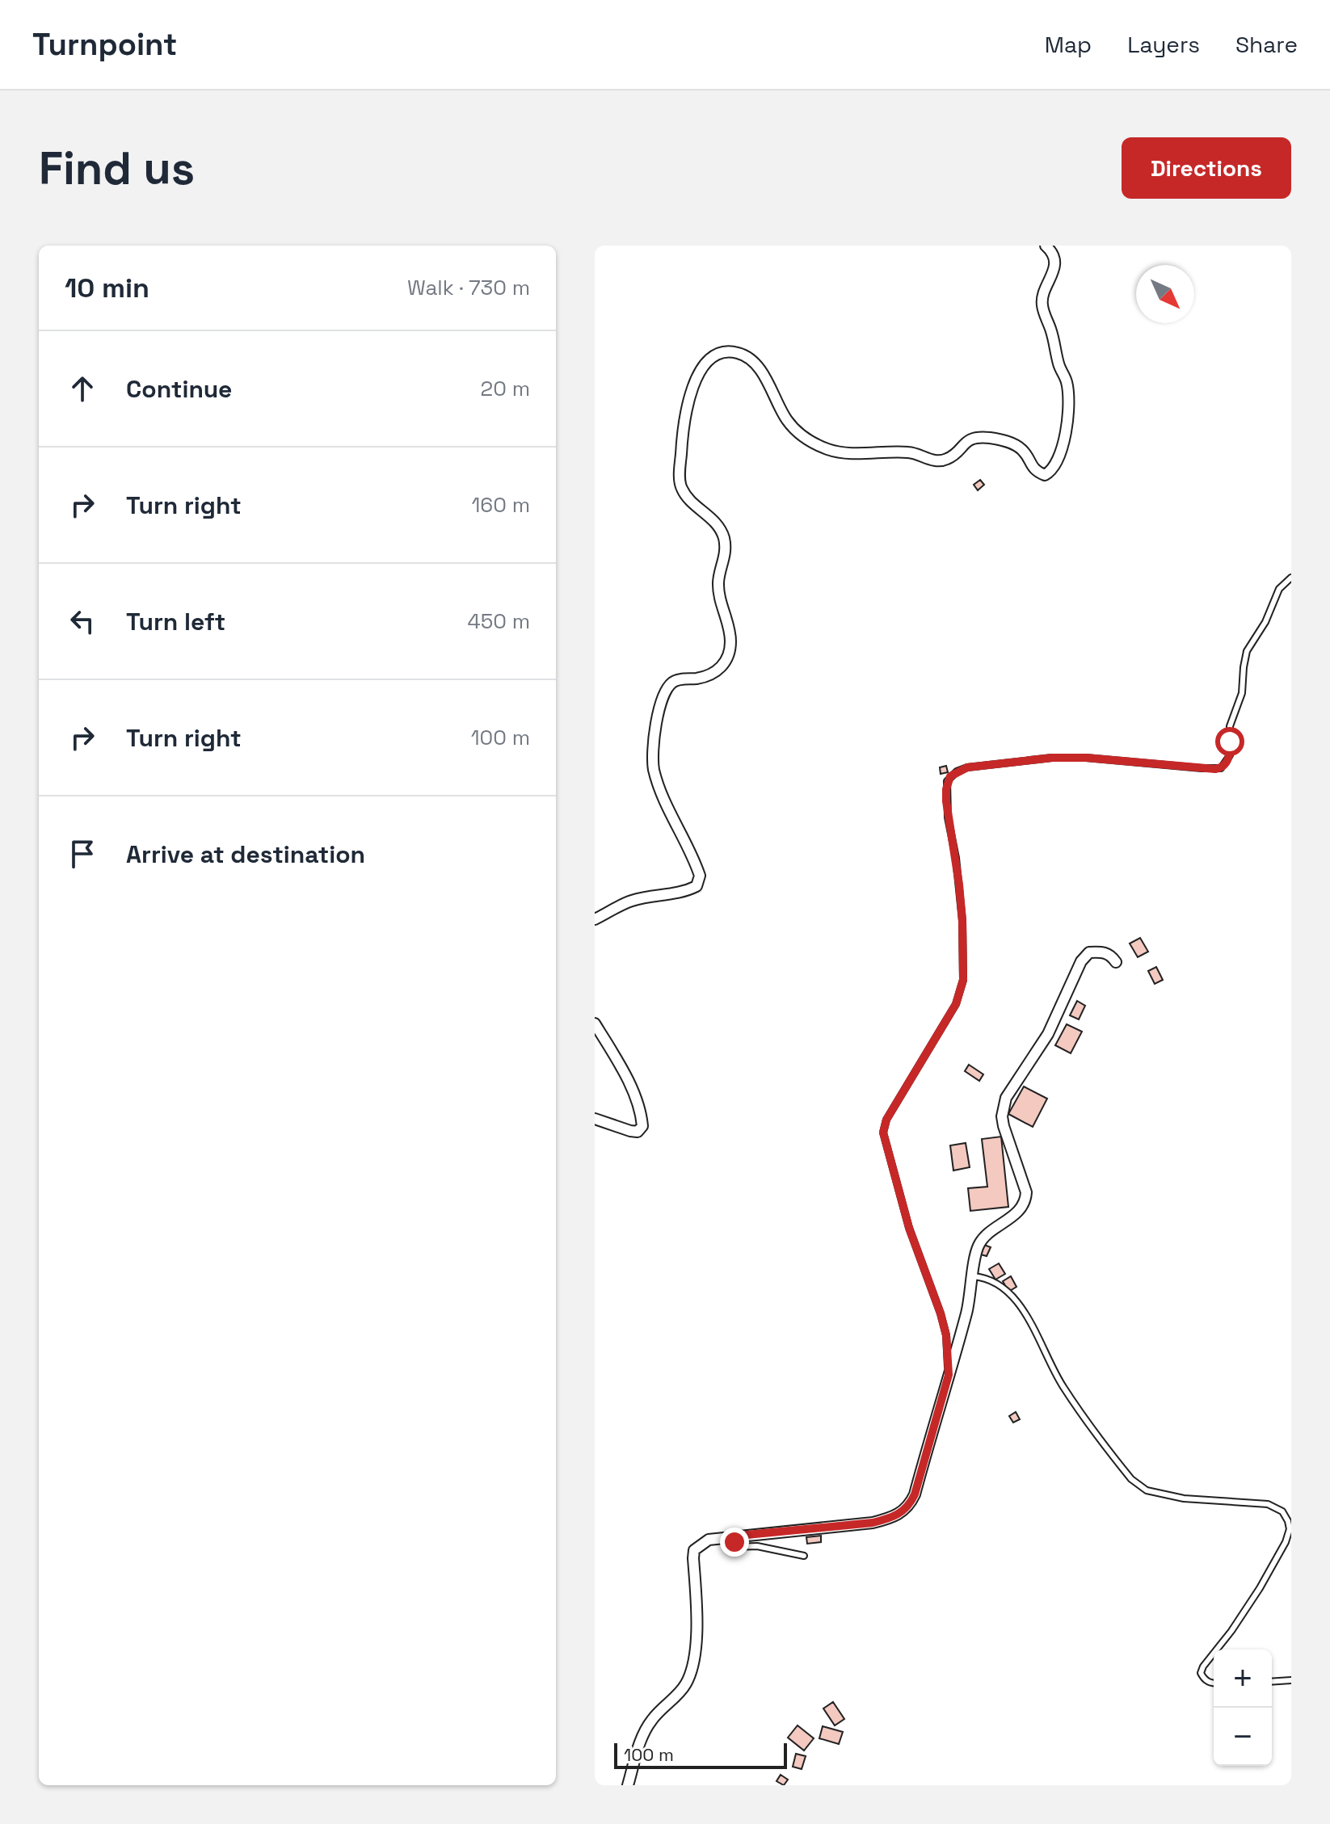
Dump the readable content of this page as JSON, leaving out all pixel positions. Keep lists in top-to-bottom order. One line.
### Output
{"scale_bar":"100 m","north":"bottom right","page":{"header":"Turnpoint","nav":["Map","Layers","Share"],"buttons":"Directions","title":"Find us","heading":["10 min","Walk · 730 m"],"list":[["Continue","20 m"],["Turn right","160 m"],["Turn left","450 m"],["Turn right","100 m"],"Arrive at destination"],"map_buttons":["+","−"],"scale":"100 m"}}
